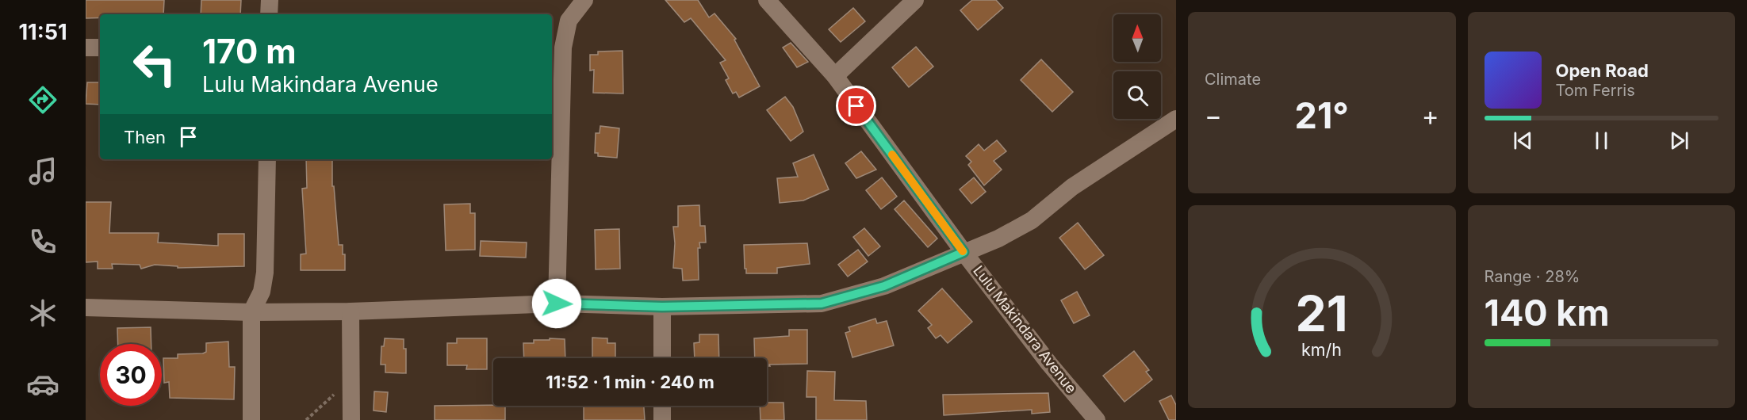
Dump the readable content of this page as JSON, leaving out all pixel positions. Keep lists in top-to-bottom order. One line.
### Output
{"streets":{"street":["Lulu Makindara Avenue"]},"north":"top","page":{"tabs":"11:51","tile":["Climate",["Range · 28%","140 km"]],"turn":["170 m","Lulu Makindara Avenue"],"song":["Open Road","Tom Ferris"],"heat":["−","21°","+"],"then":"Then","limit":"30","trip":"11:52 · 1 min · 240 m","gauge":["21","km/h"]}}
